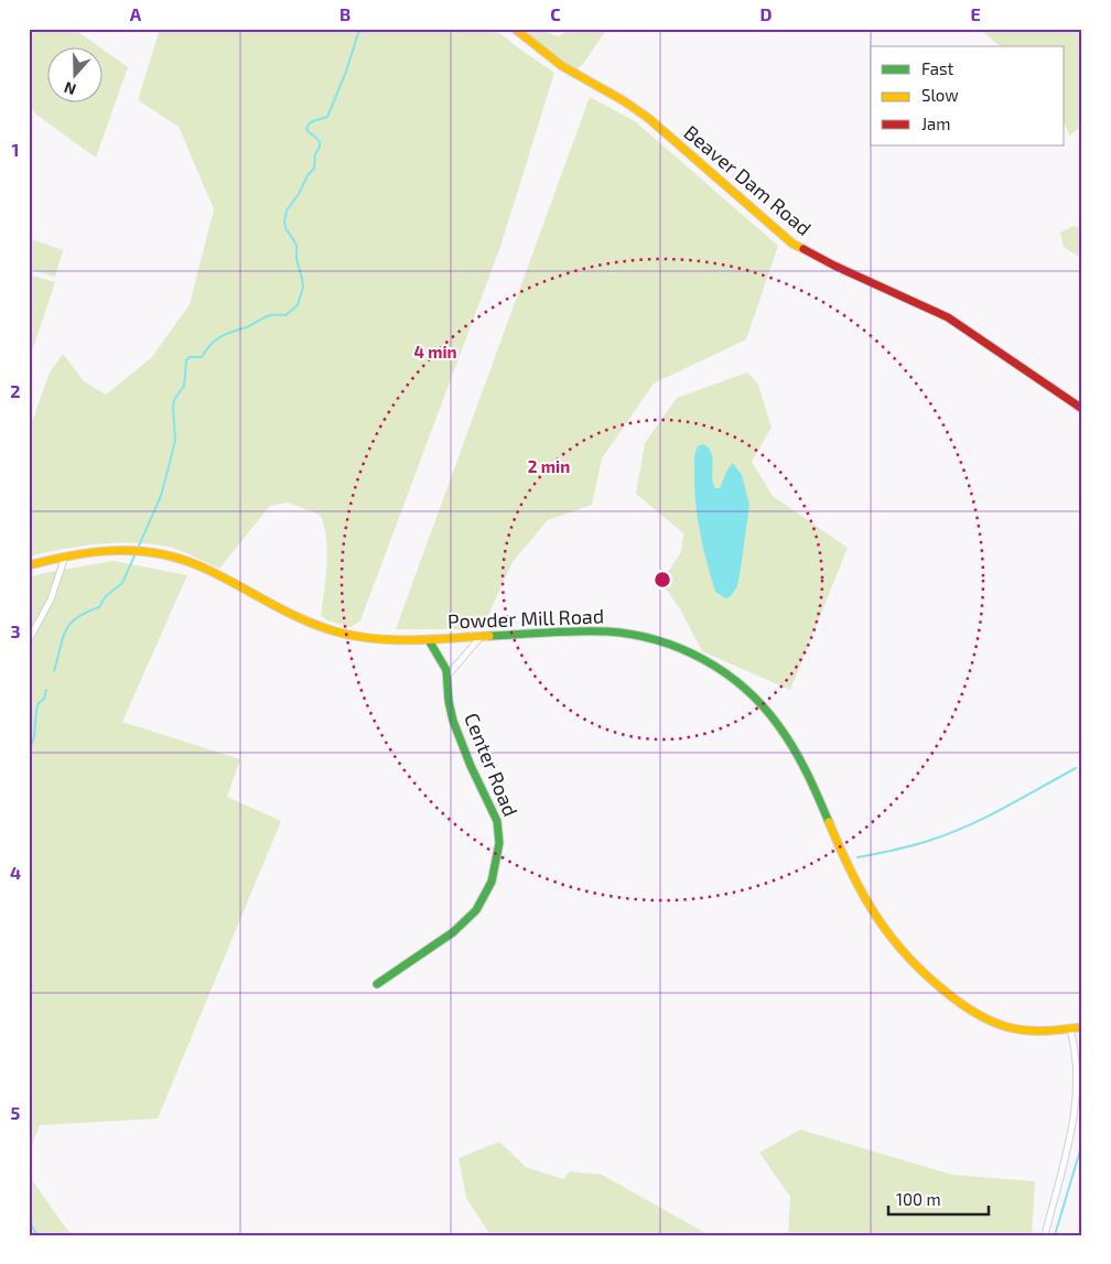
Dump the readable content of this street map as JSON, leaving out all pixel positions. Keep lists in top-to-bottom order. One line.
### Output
{"streets":{"main road":["Beaver Dam Road","Powder Mill Road","Center Road"]},"crossings":[["Powder Mill Road","Center Road"]],"legend":["Fast","Slow","Jam"],"scale_bar":"100 m","north":"bottom","grid":{"columns":["A","B","C","D","E"],"rows":["1","2","3","4","5"]},"rings":["4 min","2 min"]}
